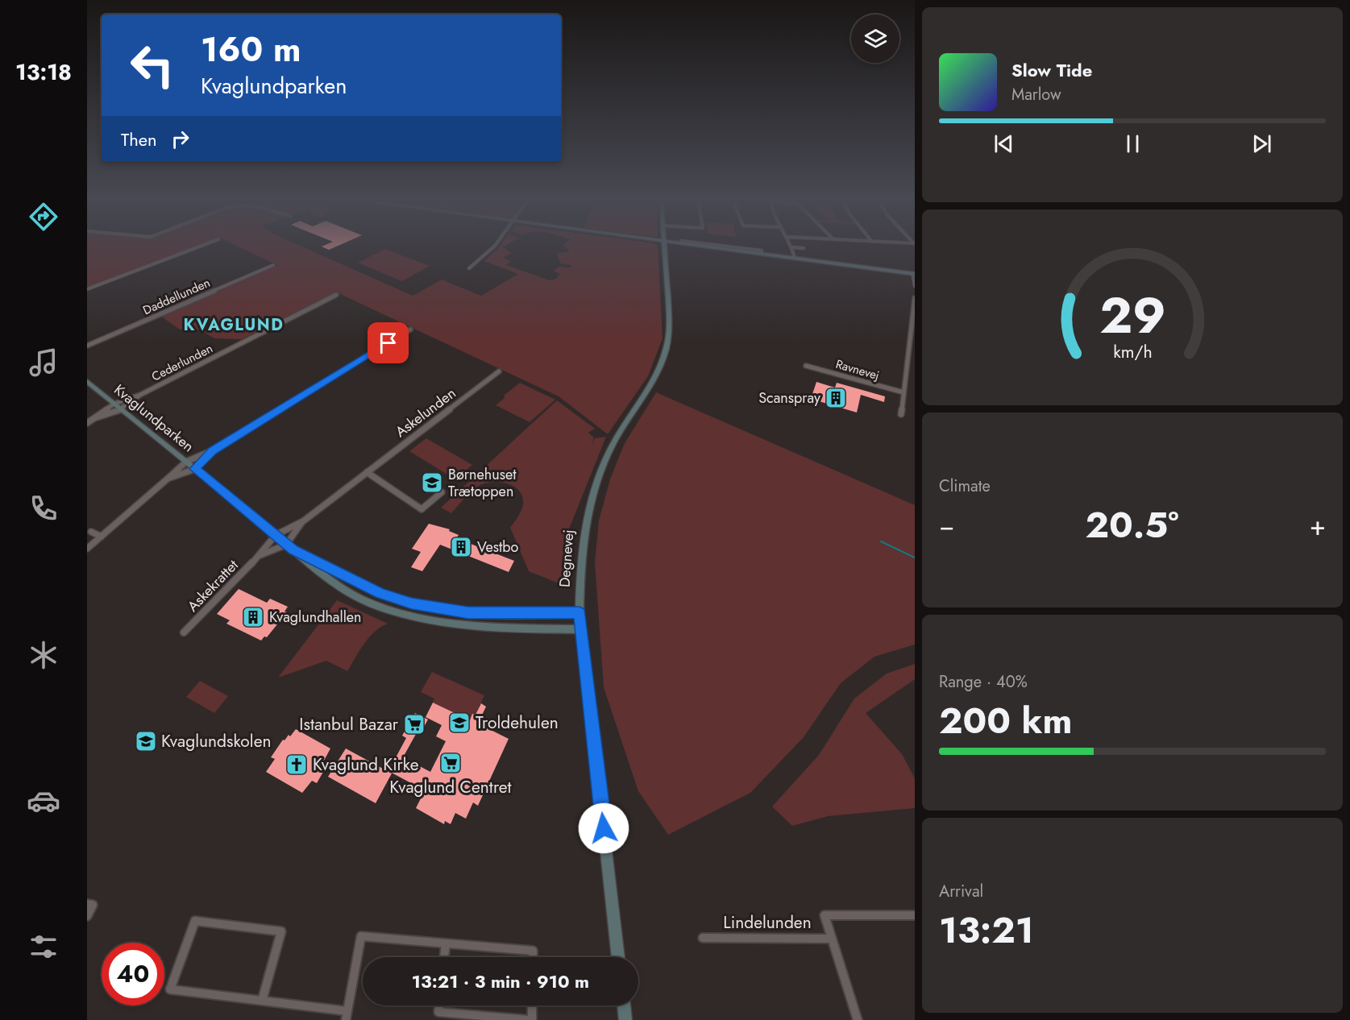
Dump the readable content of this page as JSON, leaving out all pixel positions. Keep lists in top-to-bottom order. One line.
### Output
{"streets":{"street":["Daddellunden","Cederlunden","Ravnevej","Askelunden","Kvaglundparken","Degnevej","Askekrattet","Lindelunden"]},"crossings":[["Cederlunden","Kvaglundparken"],["Askelunden","Kvaglundparken"],["Askelunden","Askekrattet"],["Kvaglundparken","Degnevej"],["Kvaglundparken","Askekrattet"]],"districts":["KVAGLUND"],"places":{"building":["Scanspray","Vestbo","Kvaglundhallen"],"school or university":["Børnehuset Trætoppen","Troldehulen","Kvaglundskolen"],"supermarket":["Istanbul Bazar","Kvaglund Centret"],"church":["Kvaglund Kirke"]},"page":{"tabs":"13:18","turn":["160 m","Kvaglundparken"],"song":["Slow Tide","Marlow"],"then":"Then","tile":["Climate",["Range · 40%","200 km"],["Arrival","13:21"]],"heat":["−","20.5°","+"],"limit":"40","trip":"13:21 · 3 min · 910 m","gauge":["29","km/h"]}}
